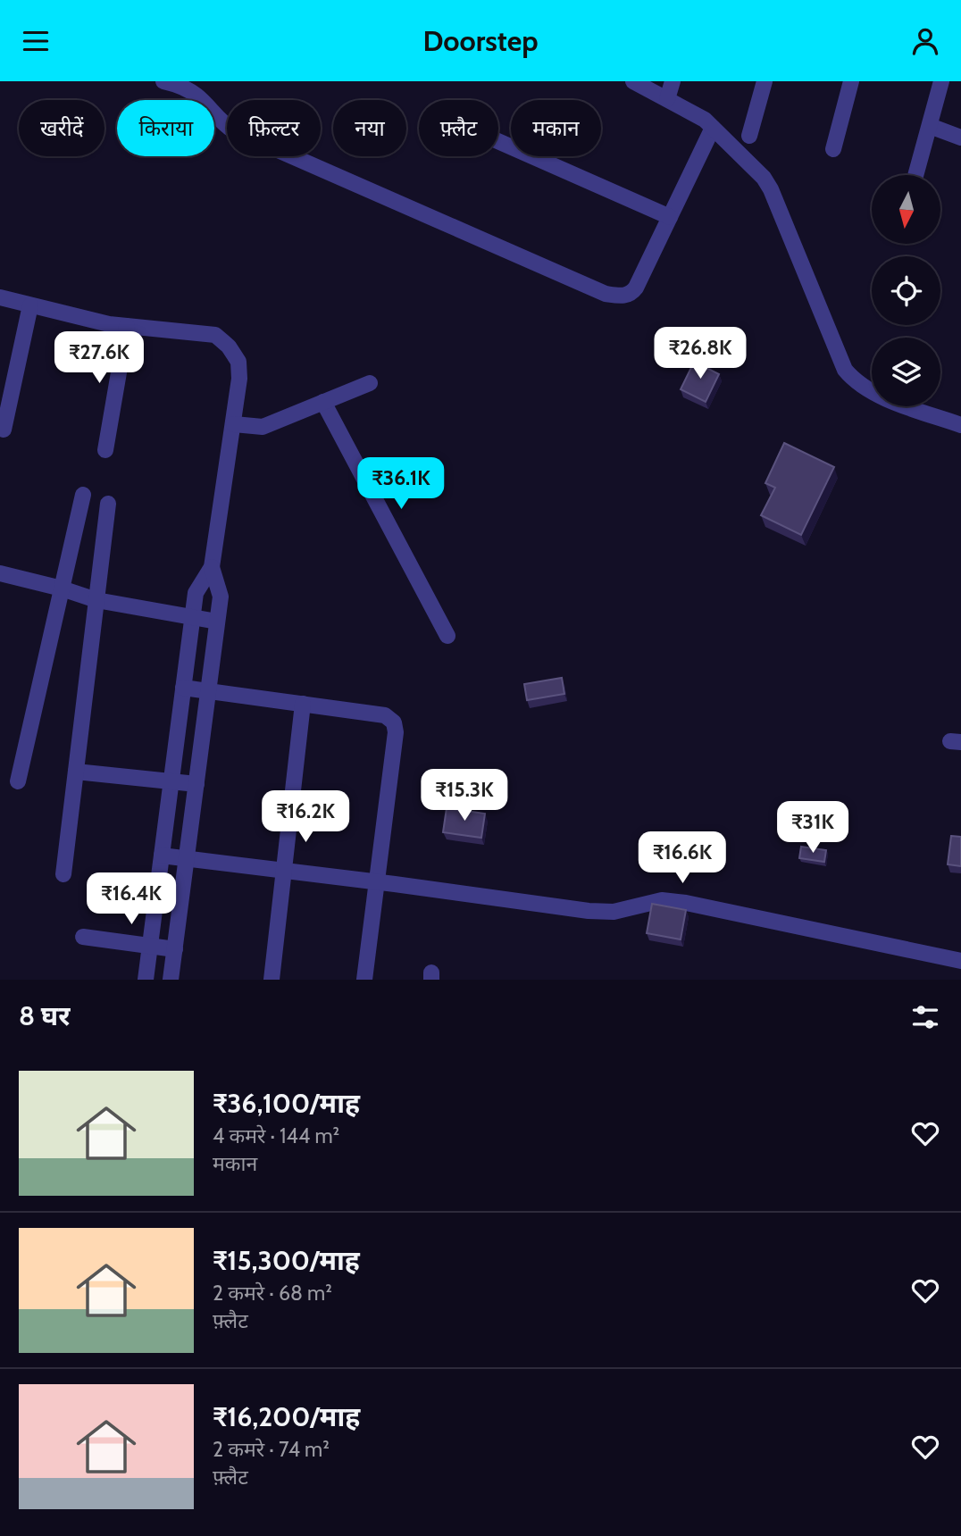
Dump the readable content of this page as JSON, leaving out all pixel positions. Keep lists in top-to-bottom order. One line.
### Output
{"north":"bottom","page":{"header":"Doorstep","chip":["खरीदें","किराया","फ़िल्टर","नया","फ़्लैट","मकान"],"price":["₹26.8K","₹27.6K","₹36.1K","₹15.3K","₹16.2K","₹31K","₹16.6K","₹16.4K"],"heading":"8 घर","list":[{"name":"₹36,100/माह","note":"4 कमरे · 144 m² · मकान"},{"name":"₹15,300/माह","note":"2 कमरे · 68 m² · फ़्लैट"},{"name":"₹16,200/माह","note":"2 कमरे · 74 m² · फ़्लैट"}]}}
